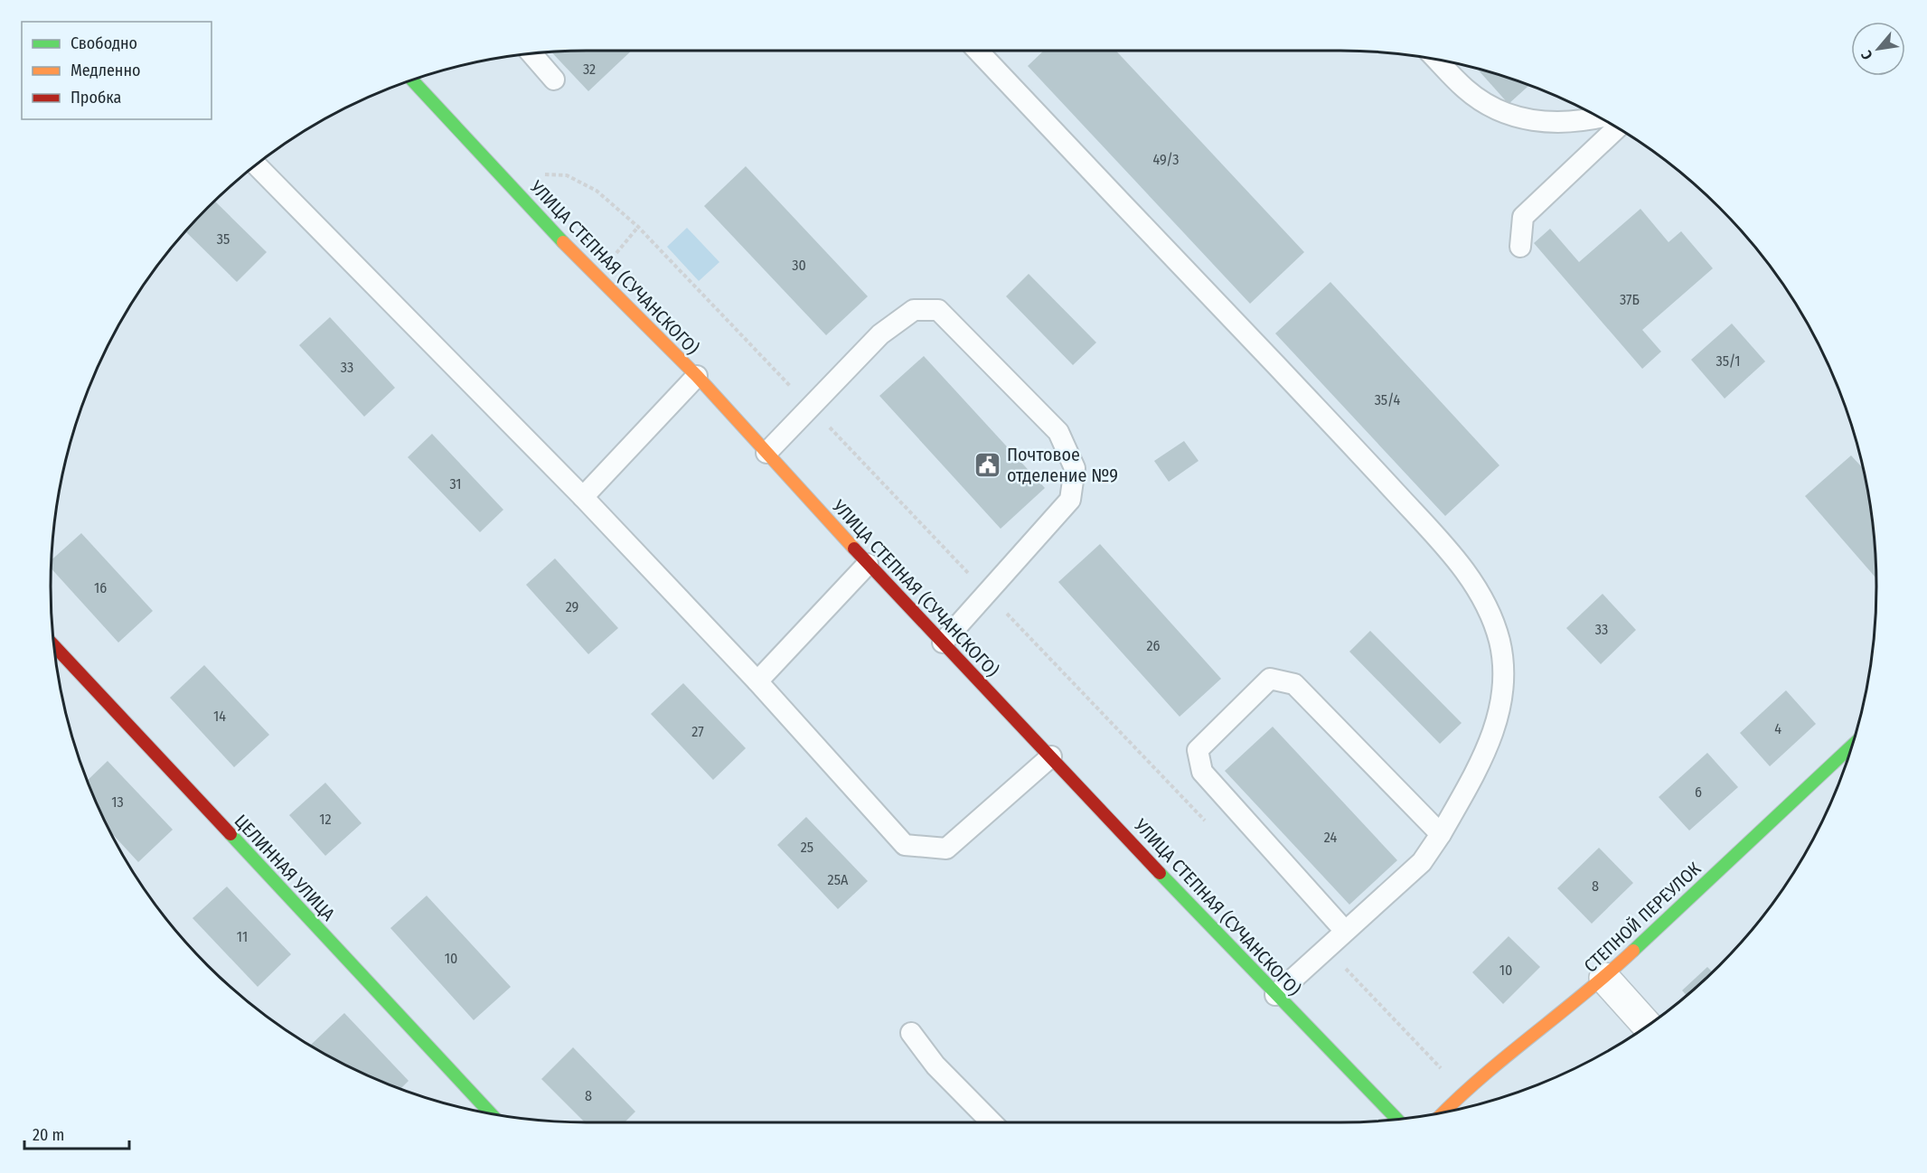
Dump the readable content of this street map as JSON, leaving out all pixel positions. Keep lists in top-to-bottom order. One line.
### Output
{"streets":{"street":["УЛИЦА СТЕПНАЯ (СУЧАНСКОГО)","ЦЕЛИННАЯ УЛИЦА","СТЕПНОЙ ПЕРЕУЛОК"]},"places":{"public building":["Почтовое отделение №9"]},"house_numbers":["32","49/3","35","30","37Б","35/1","33","35/4","31","16","29","33","26","14","4","27","6","13","12","24","25","25А","8","11","10","10","8"],"legend":["Свободно","Медленно","Пробка"],"scale_bar":"20 m","north":"bottom left"}
